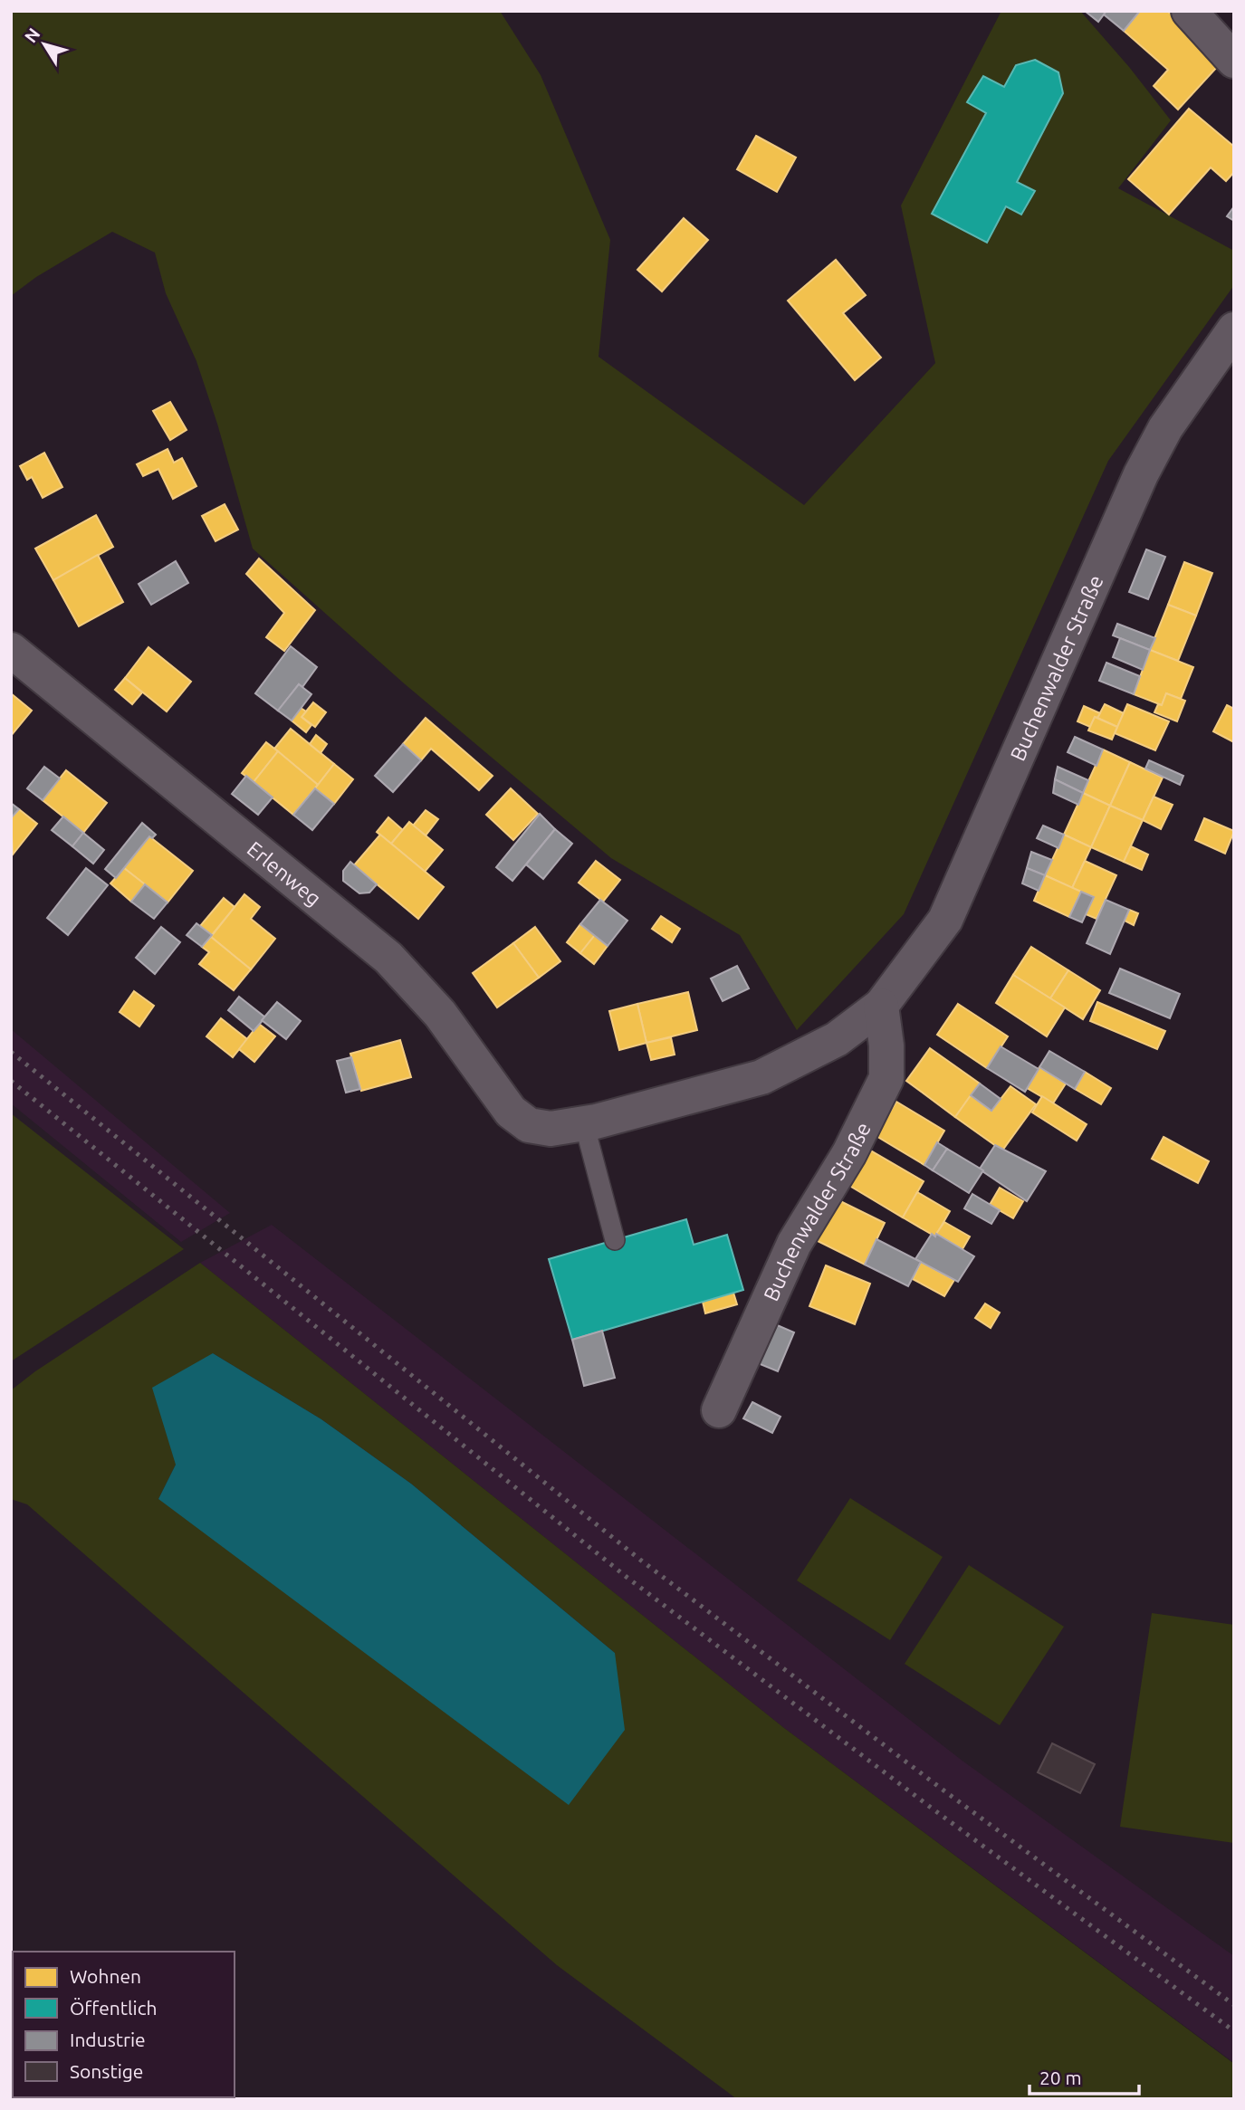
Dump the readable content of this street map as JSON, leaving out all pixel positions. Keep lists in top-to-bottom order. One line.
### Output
{"streets":{"street":["Buchenwalder Straße","Erlenweg"]},"crossings":[["Buchenwalder Straße","Erlenweg"]],"legend":["Wohnen","Öffentlich","Industrie","Sonstige"],"scale_bar":"20 m","north":"top left"}
